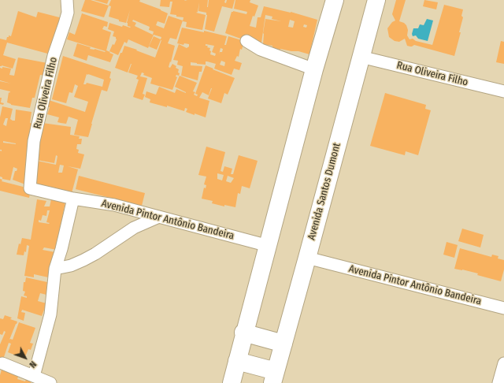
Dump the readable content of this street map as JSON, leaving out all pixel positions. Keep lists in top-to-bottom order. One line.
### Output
{"streets":{"main road":["Avenida Santos Dumont"],"street":["Rua Oliveira Filho","Avenida Pintor Antônio Bandeira"]},"crossings":[["Rua Oliveira Filho","Avenida Santos Dumont"],["Rua Oliveira Filho","Avenida Pintor Antônio Bandeira"],["Avenida Santos Dumont","Avenida Pintor Antônio Bandeira"]],"north":"bottom right"}
